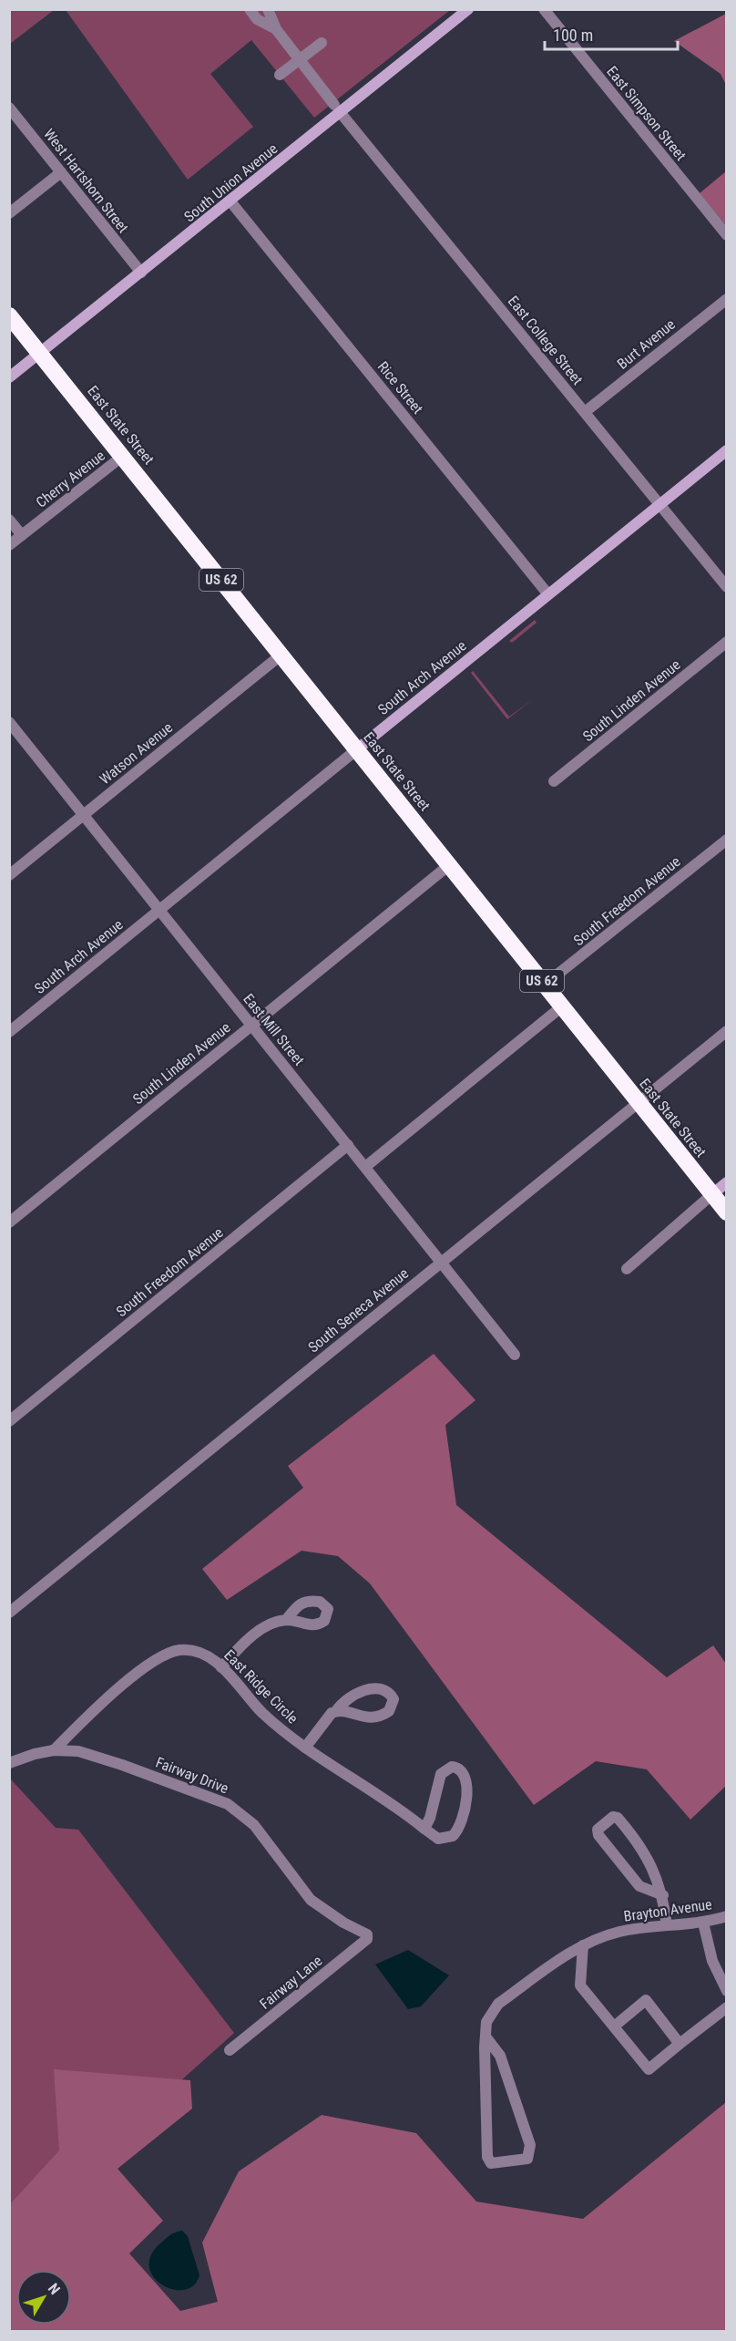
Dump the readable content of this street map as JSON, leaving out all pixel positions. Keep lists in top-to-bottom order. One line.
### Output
{"streets":{"highway":["East State Street","US 62"],"main road":["South Union Avenue","South Arch Avenue"],"street":["East Simpson Street","West Hartshorn Street","East College Street","Burt Avenue","Rice Street","Cherry Avenue","South Linden Avenue","Watson Avenue","South Freedom Avenue","East Mill Street","South Seneca Avenue","East Ridge Circle","Fairway Drive","Brayton Avenue","Fairway Lane"]},"crossings":[["West Hartshorn Street","South Union Avenue"],["South Union Avenue","East College Street"],["South Union Avenue","Rice Street"],["South Union Avenue","East State Street"],["South Union Avenue","US 62"],["East College Street","Burt Avenue"],["East College Street","South Arch Avenue"],["Rice Street","South Arch Avenue"],["East State Street","Cherry Avenue"],["East State Street","US 62"],["East State Street","South Arch Avenue"],["East State Street","South Linden Avenue"],["East State Street","Watson Avenue"],["East State Street","South Freedom Avenue"],["East State Street","South Seneca Avenue"],["South Arch Avenue","East Mill Street"],["South Linden Avenue","East Mill Street"],["Watson Avenue","East Mill Street"],["South Freedom Avenue","East Mill Street"],["East Mill Street","South Seneca Avenue"],["East Ridge Circle","Fairway Drive"],["Fairway Drive","Fairway Lane"]],"scale_bar":"100 m","north":"top right"}
